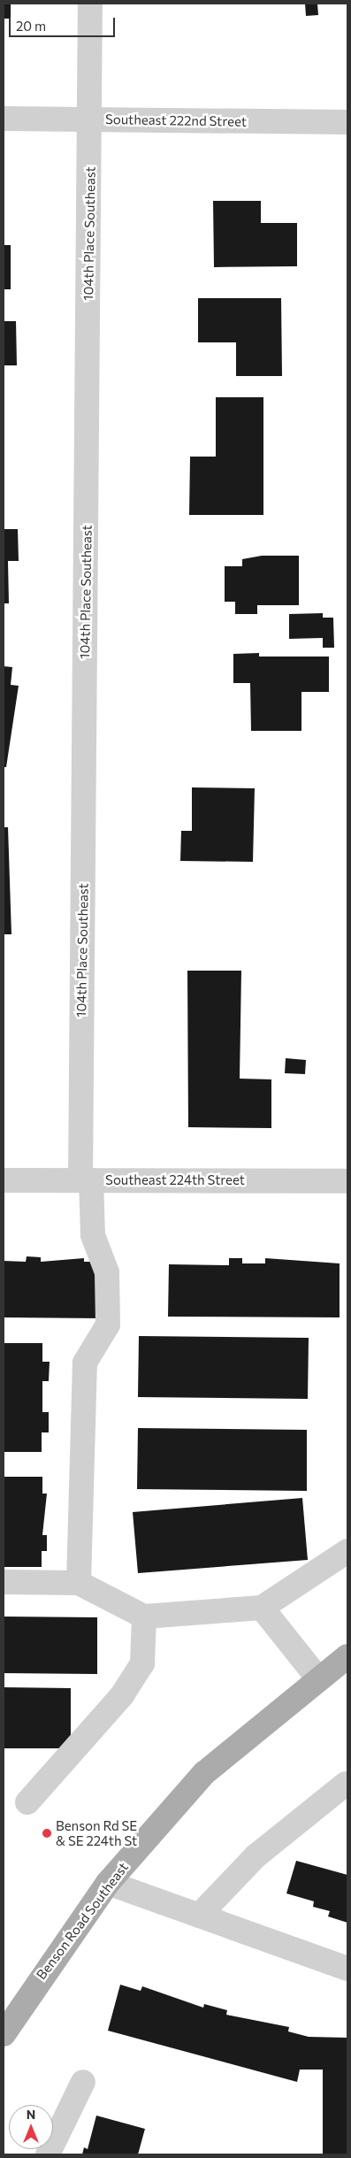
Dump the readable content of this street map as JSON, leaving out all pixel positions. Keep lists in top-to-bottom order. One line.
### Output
{"streets":{"main road":["Benson Road Southeast"],"street":["Southeast 222nd Street","104th Place Southeast","Southeast 224th Street"]},"crossings":[["Southeast 222nd Street","104th Place Southeast"],["104th Place Southeast","Southeast 224th Street"]],"places":["Benson Rd SE & SE 224th St"],"scale_bar":"20 m","north":"top"}
